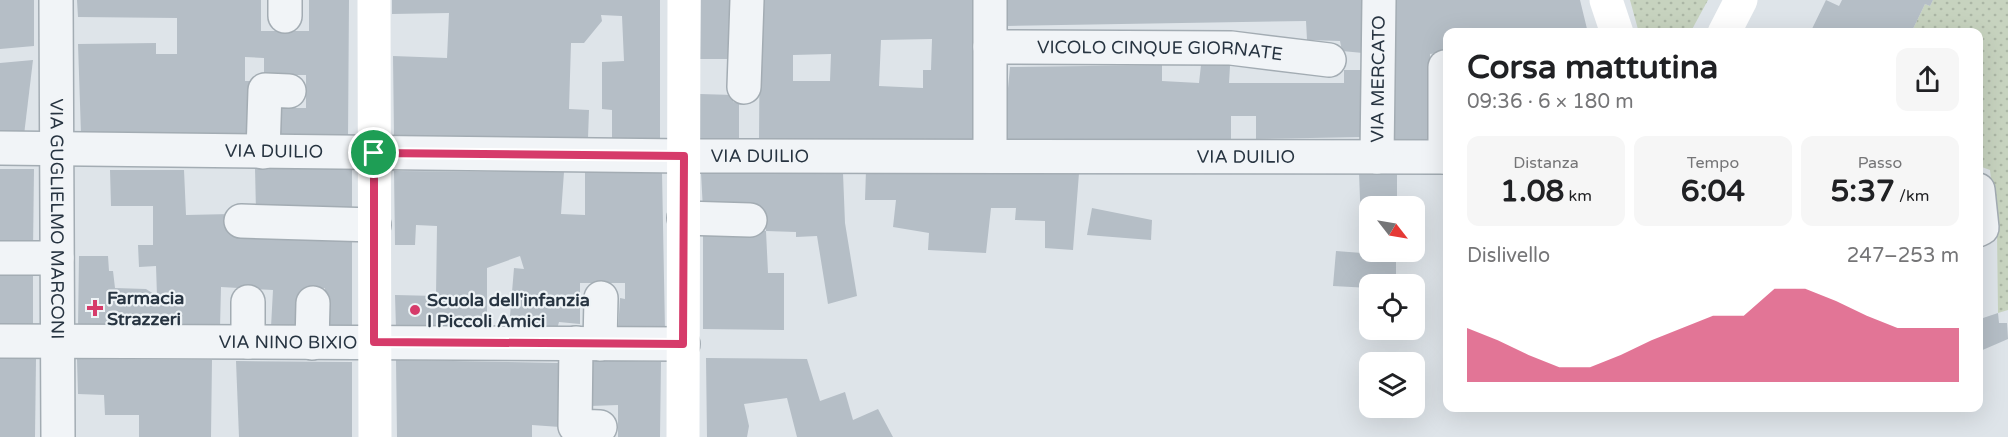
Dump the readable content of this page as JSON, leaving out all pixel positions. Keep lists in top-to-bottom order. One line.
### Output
{"streets":{"street":["VICOLO CINQUE GIORNATE","VIA MERCATO","VIA DUILIO","VIA GUGLIELMO MARCONI","VIA NINO BIXIO"]},"crossings":[["VIA MERCATO","VIA DUILIO"],["VIA DUILIO","VIA GUGLIELMO MARCONI"],["VIA GUGLIELMO MARCONI","VIA NINO BIXIO"]],"places":{"health":["Farmacia Strazzeri"],"other":["Scuola dell'infanzia I Piccoli Amici"]},"north":"bottom right","page":{"heading":["Corsa mattutina","09:36 · 6 × 180 m"],"stats":[["Distanza","1.08 km"],["Tempo","6:04"],["Passo","5:37 /km"]],"chart":["Dislivello","247–253 m"]}}
